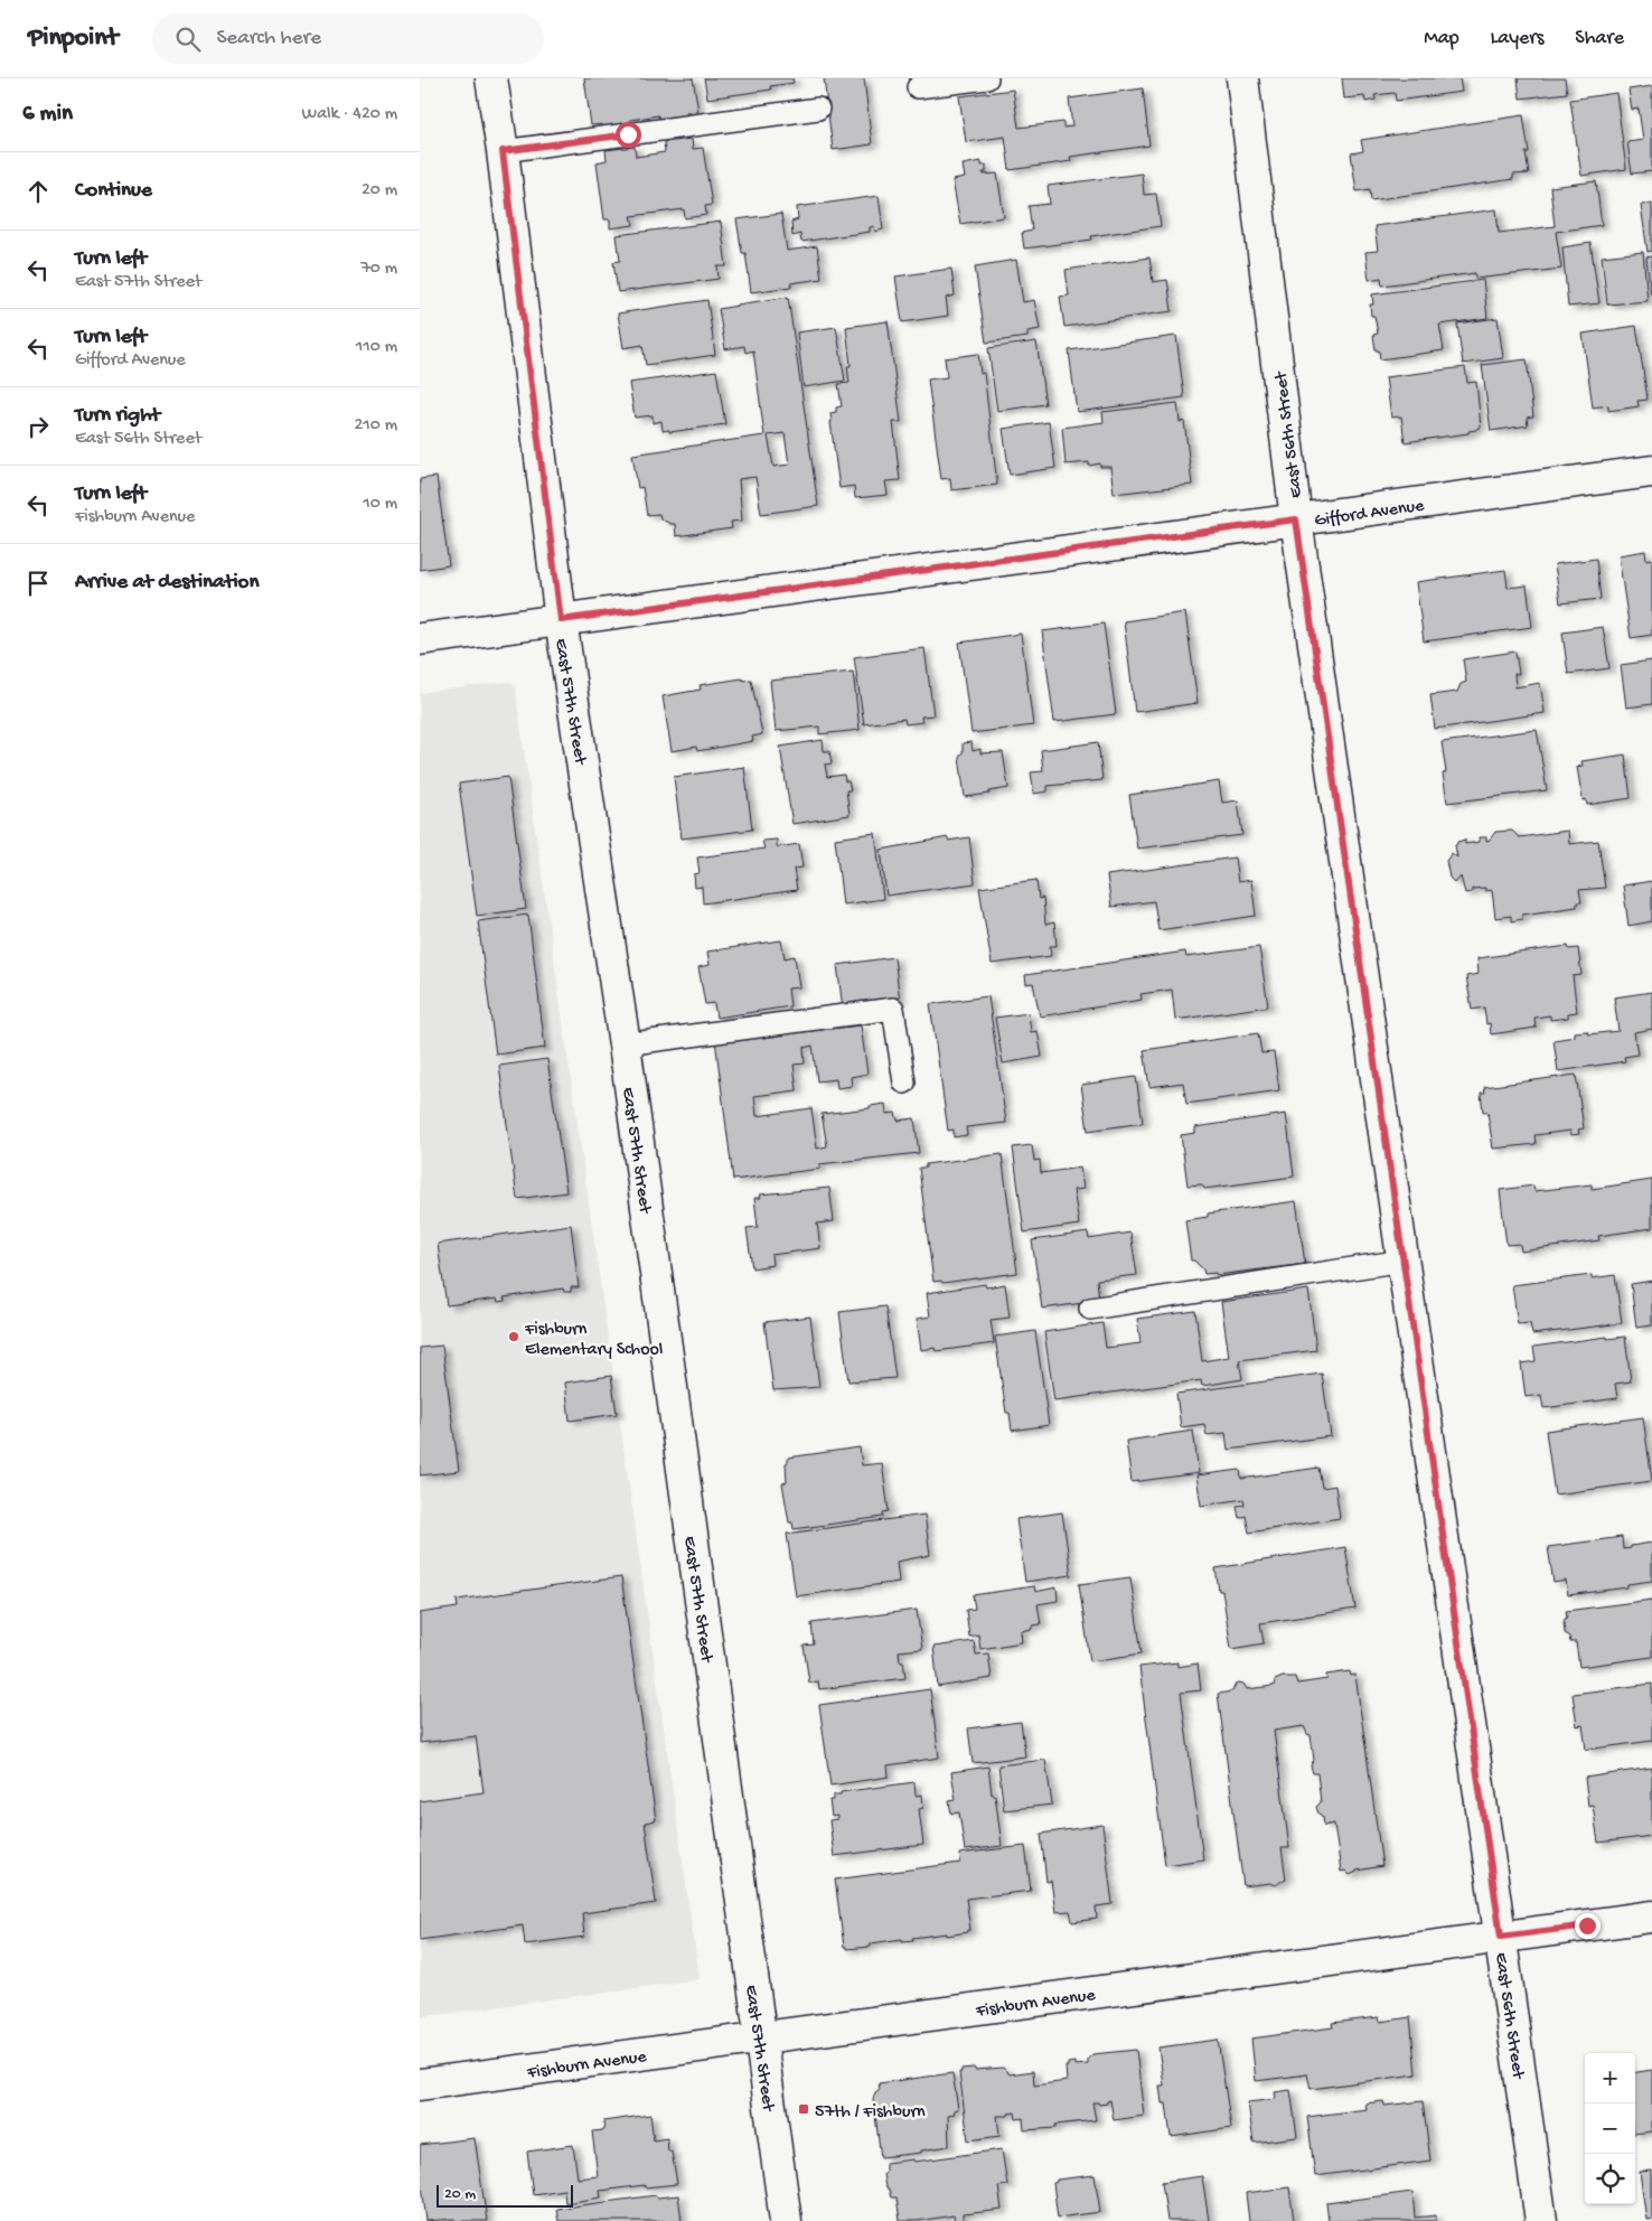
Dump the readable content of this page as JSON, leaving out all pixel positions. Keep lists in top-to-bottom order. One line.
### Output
{"streets":{"street":["East 56th Street","Gifford Avenue","East 57th Street","Fishburn Avenue"]},"crossings":[["East 56th Street","Gifford Avenue"],["East 56th Street","Fishburn Avenue"],["Gifford Avenue","East 57th Street"],["East 57th Street","Fishburn Avenue"]],"places":{"other":["Fishburn Elementary School"],"transit":["57th / Fishburn"]},"scale_bar":"20 m","page":{"header":"Pinpoint","search":"Search here","nav":["Map","Layers","Share"],"heading":["6 min","Walk · 420 m"],"list":[["Continue","20 m"],["Turn left","East 57th Street","70 m"],["Turn left","Gifford Avenue","110 m"],["Turn right","East 56th Street","210 m"],["Turn left","Fishburn Avenue","10 m"],"Arrive at destination"],"map_buttons":["+","−"],"scale":"20 m"}}
